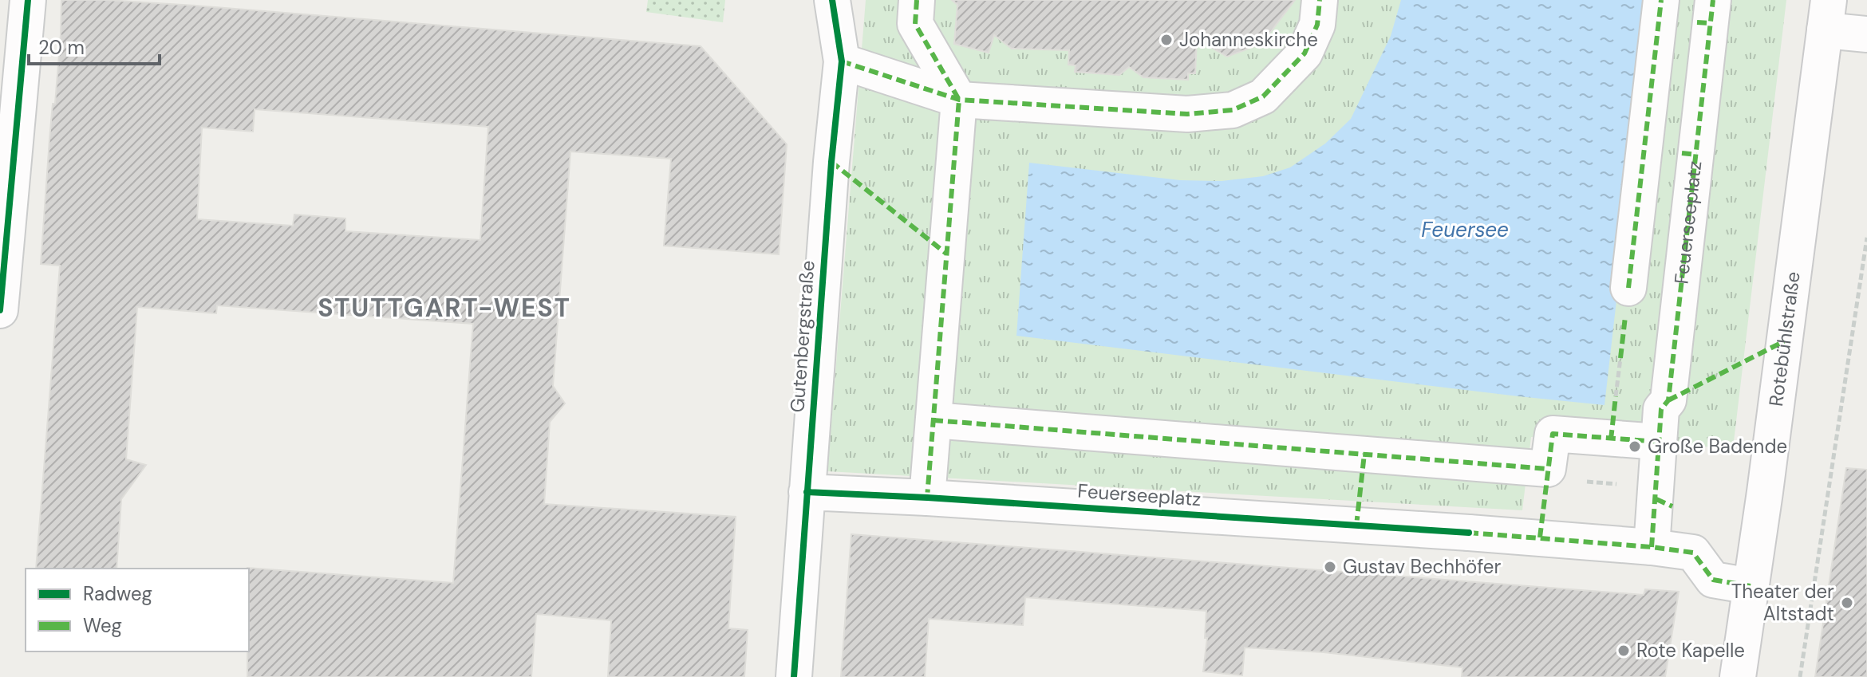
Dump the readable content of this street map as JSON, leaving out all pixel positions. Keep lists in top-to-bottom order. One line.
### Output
{"streets":{"street":["Feuerseeplatz","Gutenbergstraße","Rotebühlstraße"]},"crossings":[["Feuerseeplatz","Gutenbergstraße"],["Feuerseeplatz","Rotebühlstraße"]],"districts":["STUTTGART-WEST"],"water":["Feuersee"],"places":["Johanneskirche","Große Badende","Gustav Bechhöfer","Theater der Altstadt","Rote Kapelle"],"legend":["Radweg","Weg"],"scale_bar":"20 m"}
